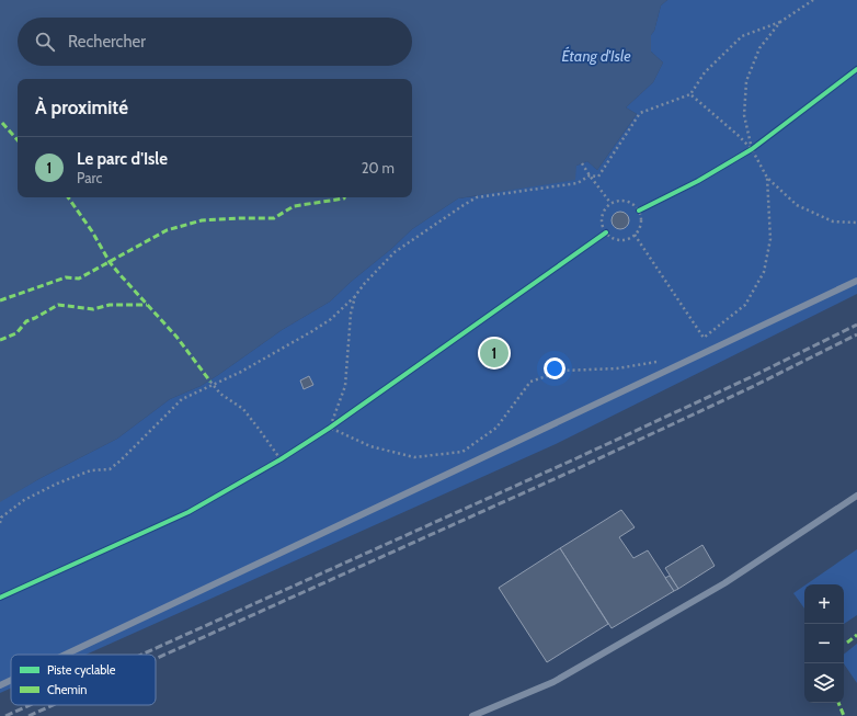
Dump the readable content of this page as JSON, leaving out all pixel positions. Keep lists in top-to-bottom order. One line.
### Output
{"water":["Étang d'Isle"],"legend":["Piste cyclable","Chemin"],"page":{"search":"Rechercher","heading":"À proximité","list":[{"mark":"1","name":"Le parc d'Isle","note":"Parc","value":"20 m"}],"pins":"1","map_buttons":["+","−"]}}
